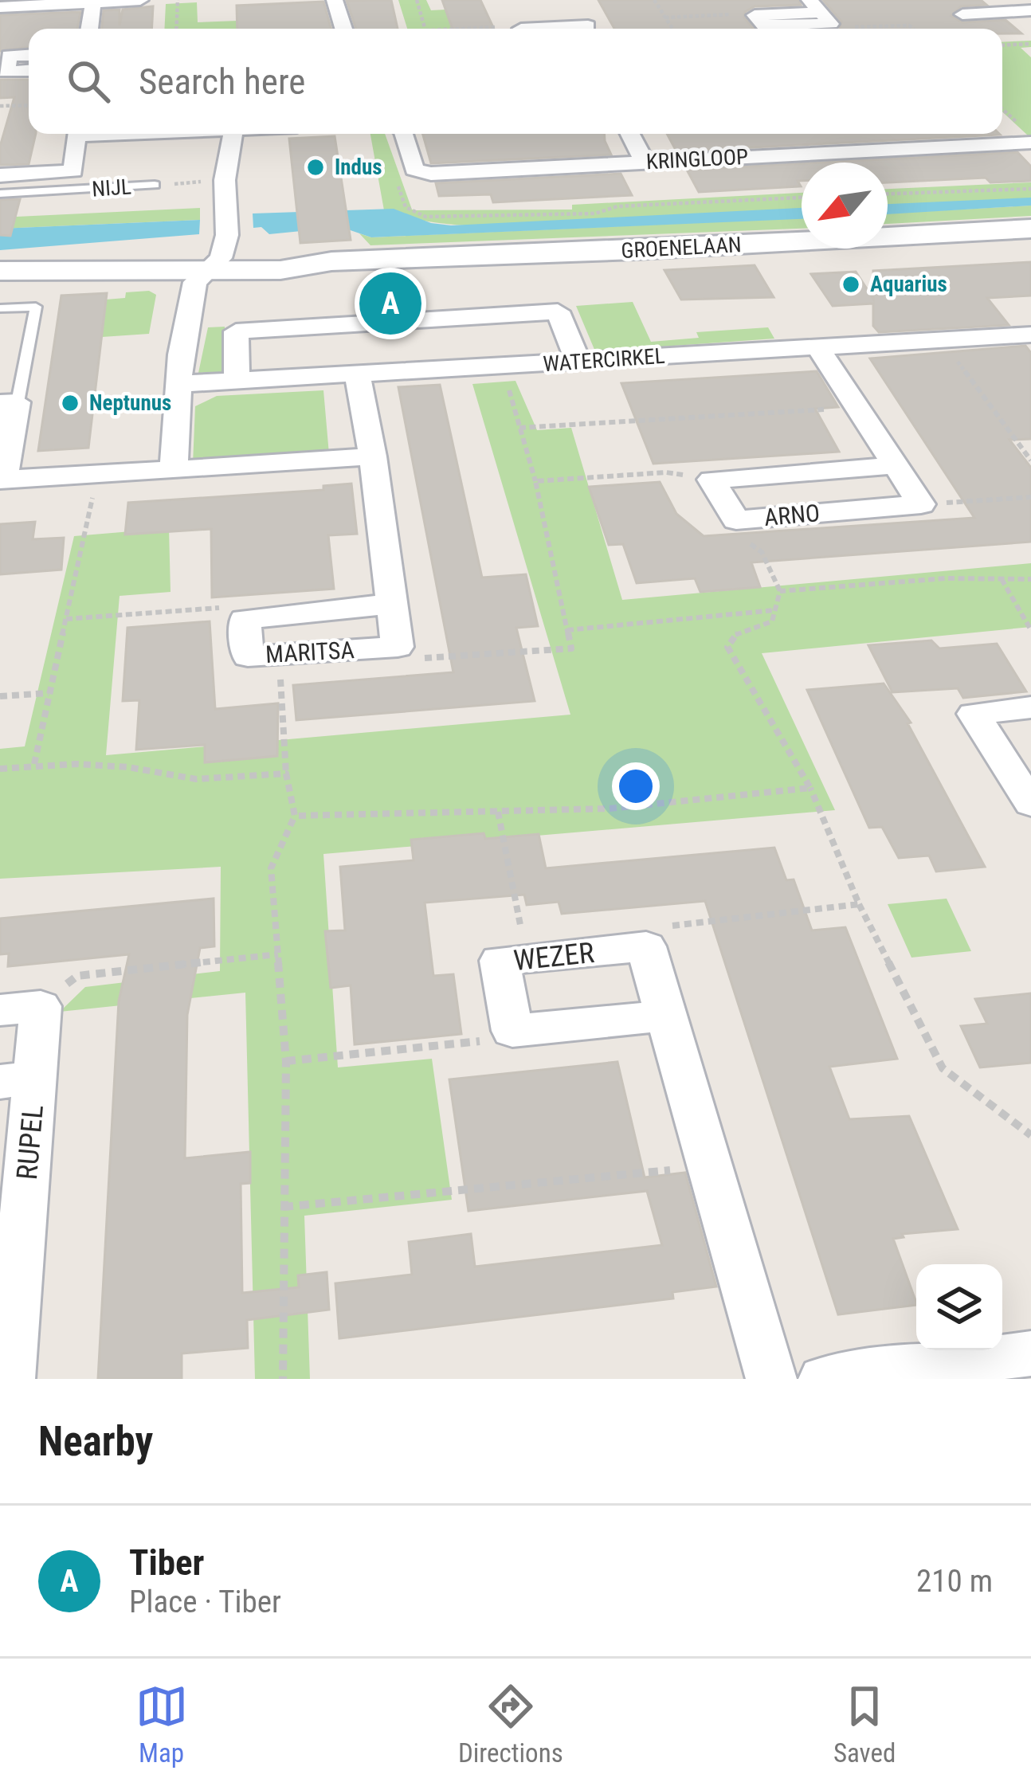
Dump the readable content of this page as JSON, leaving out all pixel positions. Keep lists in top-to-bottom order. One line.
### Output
{"streets":{"street":["KRINGLOOP","GROENELAAN","WATERCIRKEL","ARNO","MARITSA","WEZER","RUPEL"],"lane":["NIJL"]},"places":["Indus","Aquarius","Neptunus"],"north":"bottom left","page":{"search":"Search here","pins":"A","heading":"Nearby","list":[{"mark":"A","name":"Tiber","note":"Place · Tiber","value":"210 m"}],"nav":["Map","Directions","Saved"]}}
